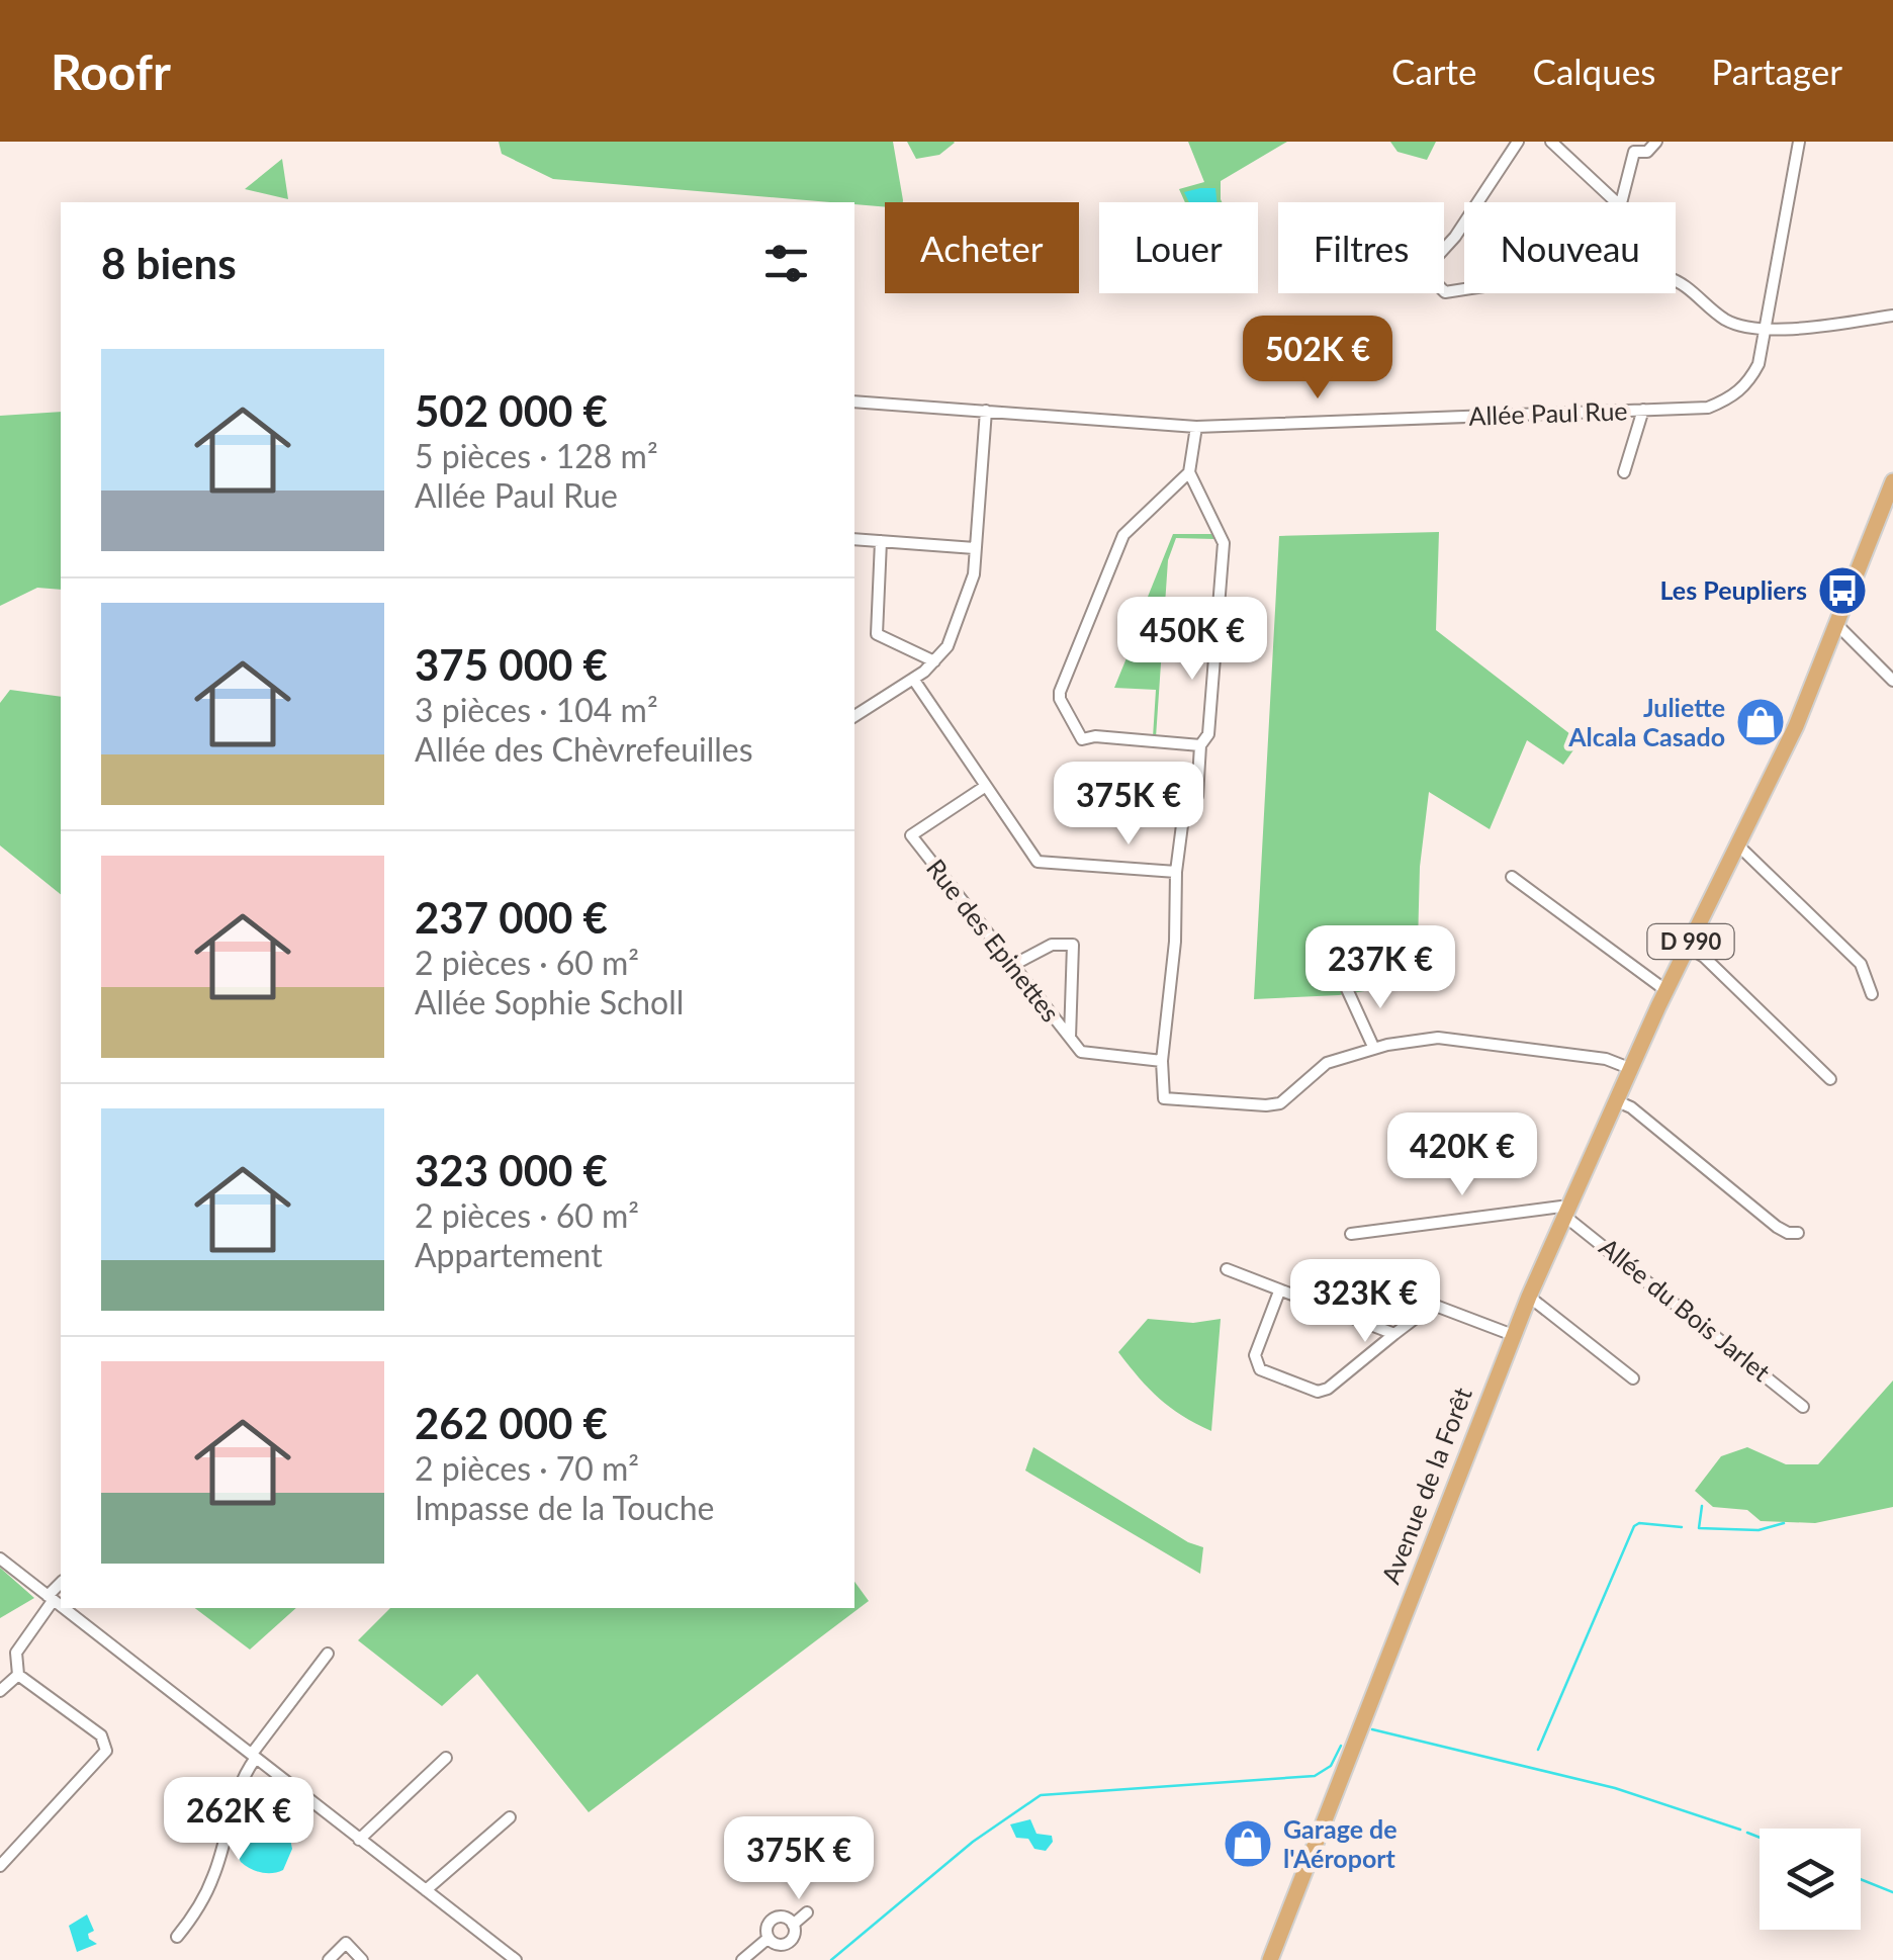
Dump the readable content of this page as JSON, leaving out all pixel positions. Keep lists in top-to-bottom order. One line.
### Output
{"streets":{"main road":["D 990","Avenue de la Forêt"],"street":["Allée Paul Rue","Rue des Epinettes","Allée du Bois Jarlet"]},"crossings":[["Allée du Bois Jarlet","Avenue de la Forêt"]],"places":{"bus stop":["Les Peupliers"],"shop":["Juliette Alcala Casado","Garage de l'Aéroport"]},"page":{"header":"Roofr","nav":["Carte","Calques","Partager"],"chip":["Acheter","Louer","Filtres","Nouveau"],"heading":"8 biens","price":["502K €","450K €","375K €","237K €","420K €","323K €","262K €","375K €"],"list":[{"name":"502 000 €","note":"5 pièces · 128 m² · Allée Paul Rue"},{"name":"375 000 €","note":"3 pièces · 104 m² · Allée des Chèvrefeuilles"},{"name":"237 000 €","note":"2 pièces · 60 m² · Allée Sophie Scholl"},{"name":"323 000 €","note":"2 pièces · 60 m² · Appartement"},{"name":"262 000 €","note":"2 pièces · 70 m² · Impasse de la Touche"}]}}
